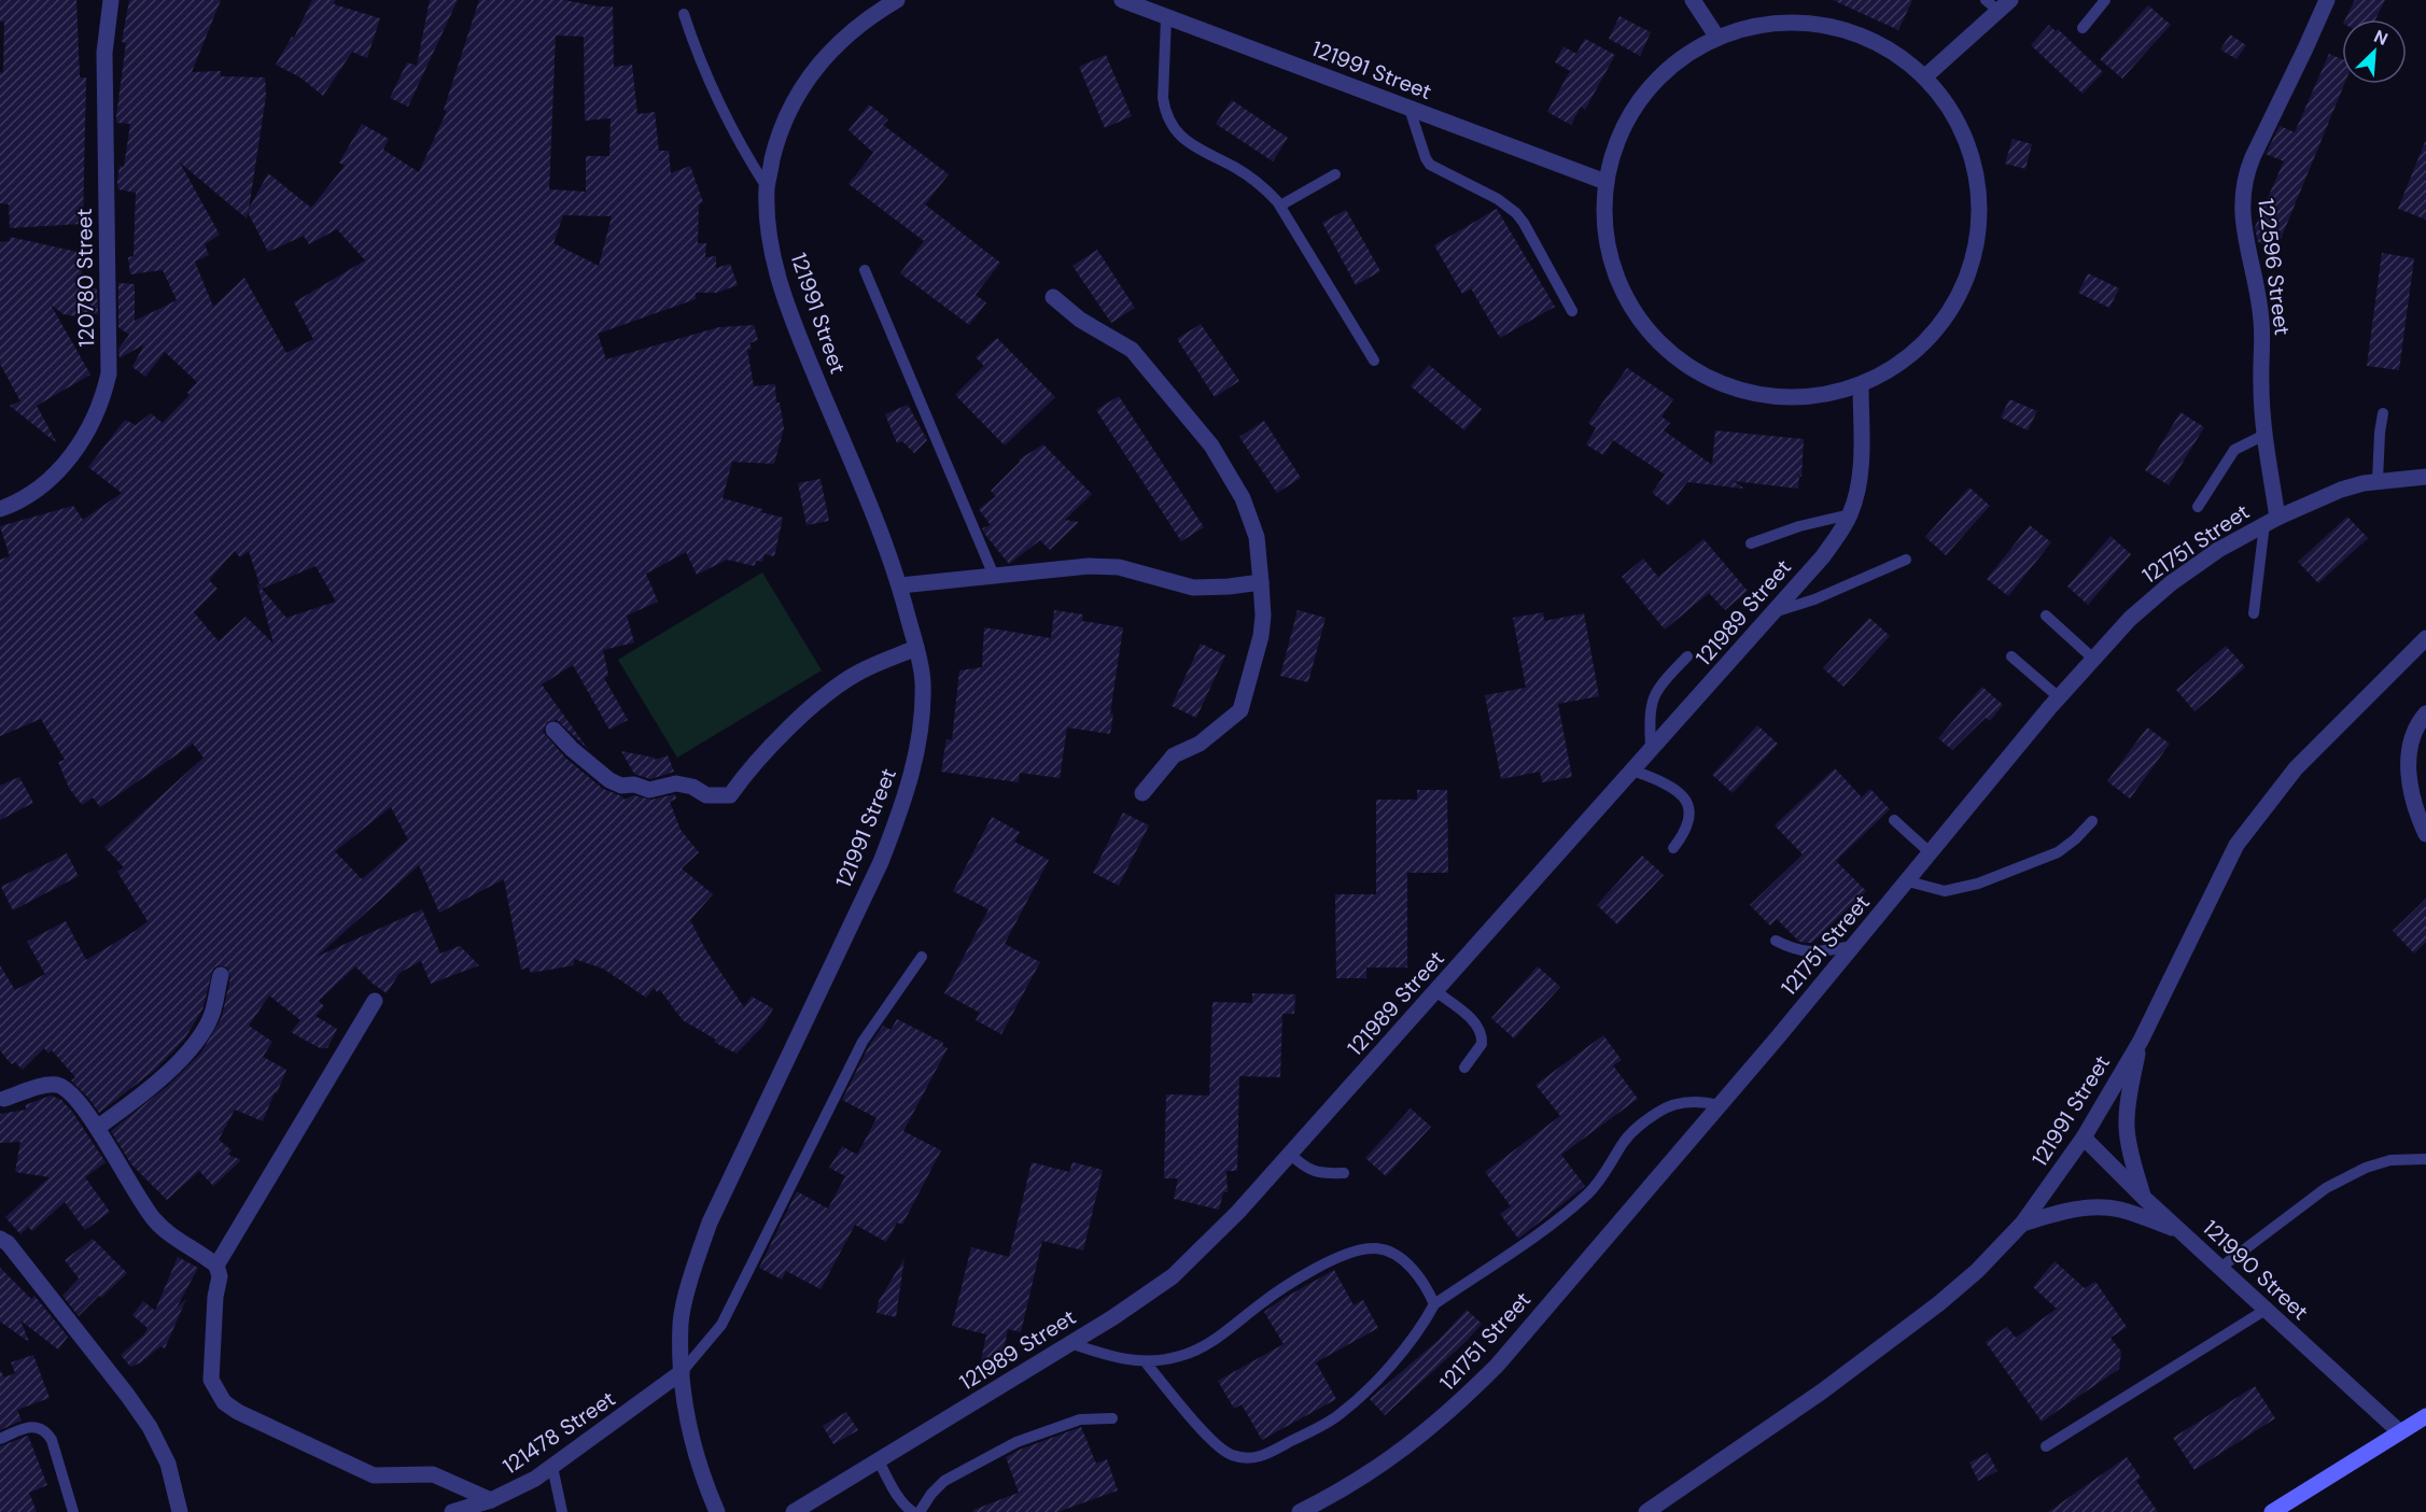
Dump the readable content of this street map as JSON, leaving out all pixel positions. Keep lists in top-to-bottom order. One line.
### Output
{"streets":{"street":["121991 Street","122596 Street","120780 Street","121751 Street","121989 Street","121990 Street","121478 Street"]},"crossings":[["121991 Street","121990 Street"],["121991 Street","121478 Street"],["122596 Street","121751 Street"]],"north":"top right"}
